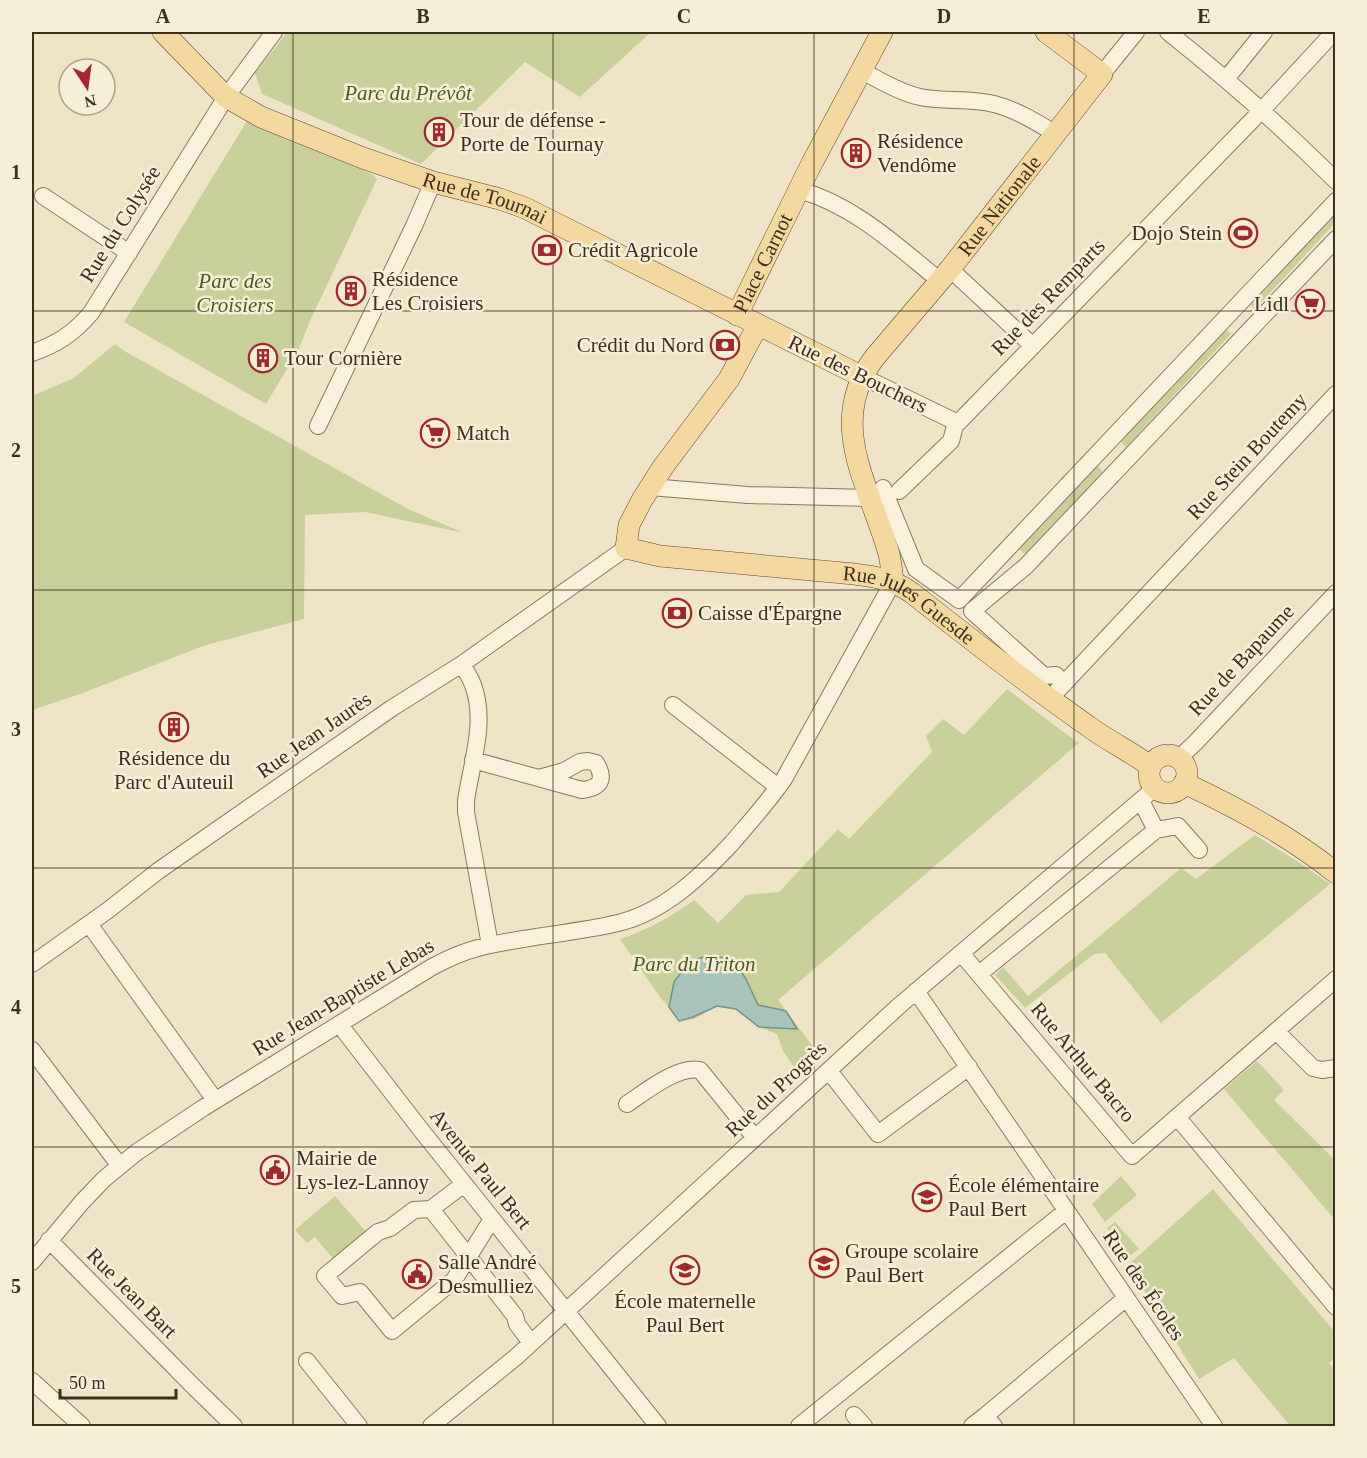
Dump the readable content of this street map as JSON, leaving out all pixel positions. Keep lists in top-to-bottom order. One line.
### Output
{"streets":{"main road":["Rue de Tournai","Rue Nationale","Place Carnot","Rue des Bouchers","Rue Jules Guesde"],"street":["Rue du Colysée","Rue des Remparts","Rue Stein Boutemy","Rue de Bapaume","Rue Jean Jaurès","Rue Jean-Baptiste Lebas","Rue Arthur Bacro","Rue du Progrès","Avenue Paul Bert","Rue des Écoles","Rue Jean Bart"]},"crossings":[["Rue de Tournai","Rue du Colysée"],["Rue de Tournai","Place Carnot"],["Rue Nationale","Rue des Remparts"],["Rue Nationale","Rue des Bouchers"],["Rue Nationale","Rue Jules Guesde"],["Rue Nationale","Rue Jean-Baptiste Lebas"],["Place Carnot","Rue des Bouchers"],["Rue des Remparts","Rue des Bouchers"],["Rue Stein Boutemy","Rue Jules Guesde"],["Rue Jules Guesde","Rue de Bapaume"],["Rue Jules Guesde","Rue Jean Jaurès"],["Rue Jules Guesde","Rue Jean-Baptiste Lebas"],["Rue Jules Guesde","Rue du Progrès"],["Rue de Bapaume","Rue du Progrès"],["Rue Jean-Baptiste Lebas","Avenue Paul Bert"],["Rue Jean-Baptiste Lebas","Rue Jean Bart"],["Rue Arthur Bacro","Rue du Progrès"],["Rue du Progrès","Avenue Paul Bert"],["Rue du Progrès","Rue des Écoles"]],"parks":["Parc du Prévôt","Parc des Croisiers","Parc du Triton"],"places":{"building":["Tour de défense - Porte de Tournay","Résidence Vendôme","Résidence Les Croisiers","Tour Cornière","Résidence du Parc d'Auteuil"],"sports":["Dojo Stein"],"bank":["Crédit Agricole","Crédit du Nord","Caisse d'Épargne"],"supermarket":["Lidl","Match"],"public building":["Mairie de Lys-lez-Lannoy","Salle André Desmulliez"],"school or university":["École élémentaire Paul Bert","Groupe scolaire Paul Bert","École maternelle Paul Bert"]},"scale_bar":"50 m","north":"bottom","grid":{"columns":["A","B","C","D","E"],"rows":["1","2","3","4","5"]}}
